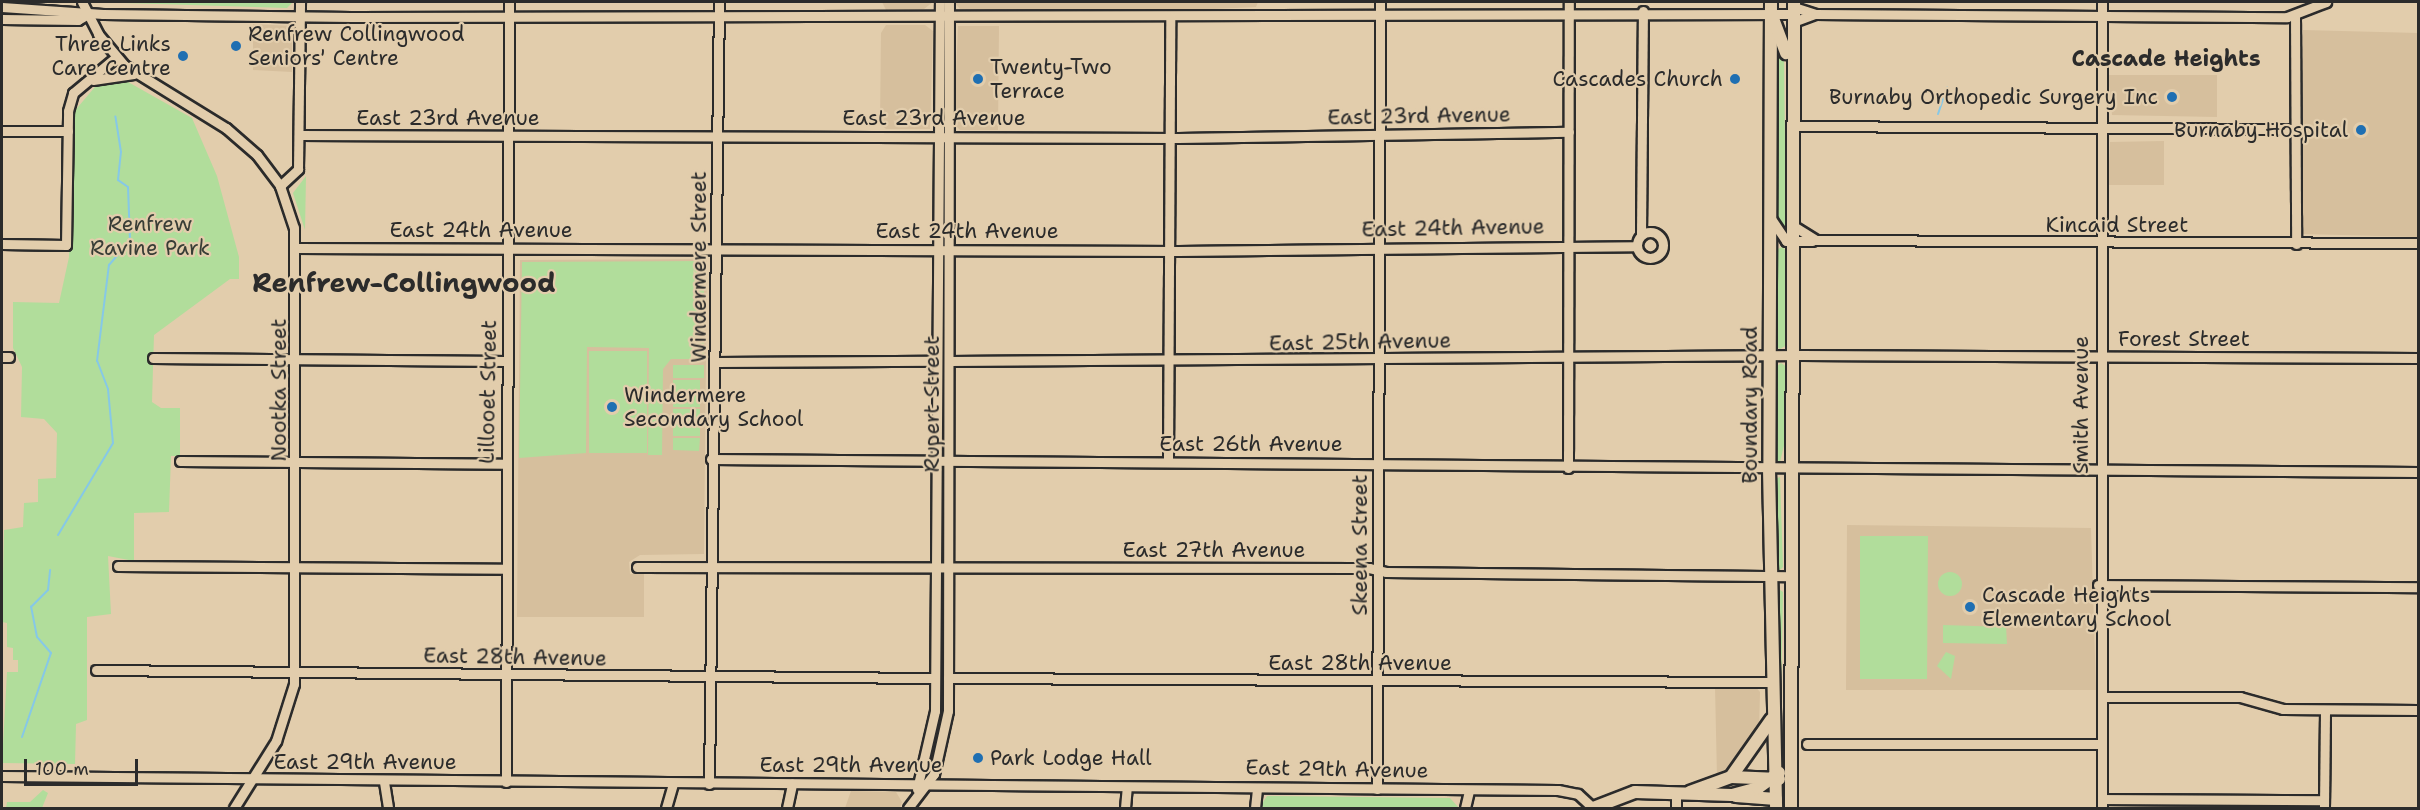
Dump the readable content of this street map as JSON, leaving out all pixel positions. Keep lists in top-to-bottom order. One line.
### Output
{"streets":{"main road":["Boundary Road","East 29th Avenue"],"street":["East 23rd Avenue","Kincaid Street","East 24th Avenue","Windermere Street","Forest Street","East 25th Avenue","Nootka Street","Lillooet Street","Rupert Street","Smith Avenue","East 26th Avenue","Skeena Street","East 27th Avenue","East 28th Avenue"]},"crossings":[["East 23rd Avenue","Windermere Street"],["East 23rd Avenue","Lillooet Street"],["East 23rd Avenue","Rupert Street"],["East 23rd Avenue","Skeena Street"],["Kincaid Street","Boundary Road"],["Kincaid Street","Smith Avenue"],["East 24th Avenue","Windermere Street"],["East 24th Avenue","Nootka Street"],["East 24th Avenue","Lillooet Street"],["East 24th Avenue","Rupert Street"],["East 24th Avenue","Skeena Street"],["Windermere Street","East 26th Avenue"],["Windermere Street","East 27th Avenue"],["Windermere Street","East 28th Avenue"],["Windermere Street","East 29th Avenue"],["Forest Street","East 25th Avenue"],["Forest Street","Boundary Road"],["Forest Street","Smith Avenue"],["East 25th Avenue","Rupert Street"],["East 25th Avenue","Boundary Road"],["East 25th Avenue","Skeena Street"],["Nootka Street","East 28th Avenue"],["Nootka Street","East 29th Avenue"],["Lillooet Street","East 28th Avenue"],["Lillooet Street","East 29th Avenue"],["Rupert Street","East 26th Avenue"],["Rupert Street","East 27th Avenue"],["Rupert Street","East 28th Avenue"],["Rupert Street","East 29th Avenue"],["Boundary Road","East 26th Avenue"],["Boundary Road","East 27th Avenue"],["Boundary Road","East 28th Avenue"],["Boundary Road","East 29th Avenue"],["Smith Avenue","East 26th Avenue"],["East 26th Avenue","Skeena Street"],["Skeena Street","East 27th Avenue"],["Skeena Street","East 28th Avenue"],["Skeena Street","East 29th Avenue"]],"districts":["Cascade Heights","Renfrew-Collingwood"],"parks":["Renfrew Ravine Park"],"places":["Renfrew Collingwood Seniors' Centre","Three Links Care Centre","Twenty-Two Terrace","Cascades Church","Burnaby Orthopedic Surgery Inc","Burnaby Hospital","Windermere Secondary School","Cascade Heights Elementary School","Park Lodge Hall"],"scale_bar":"100 m"}
